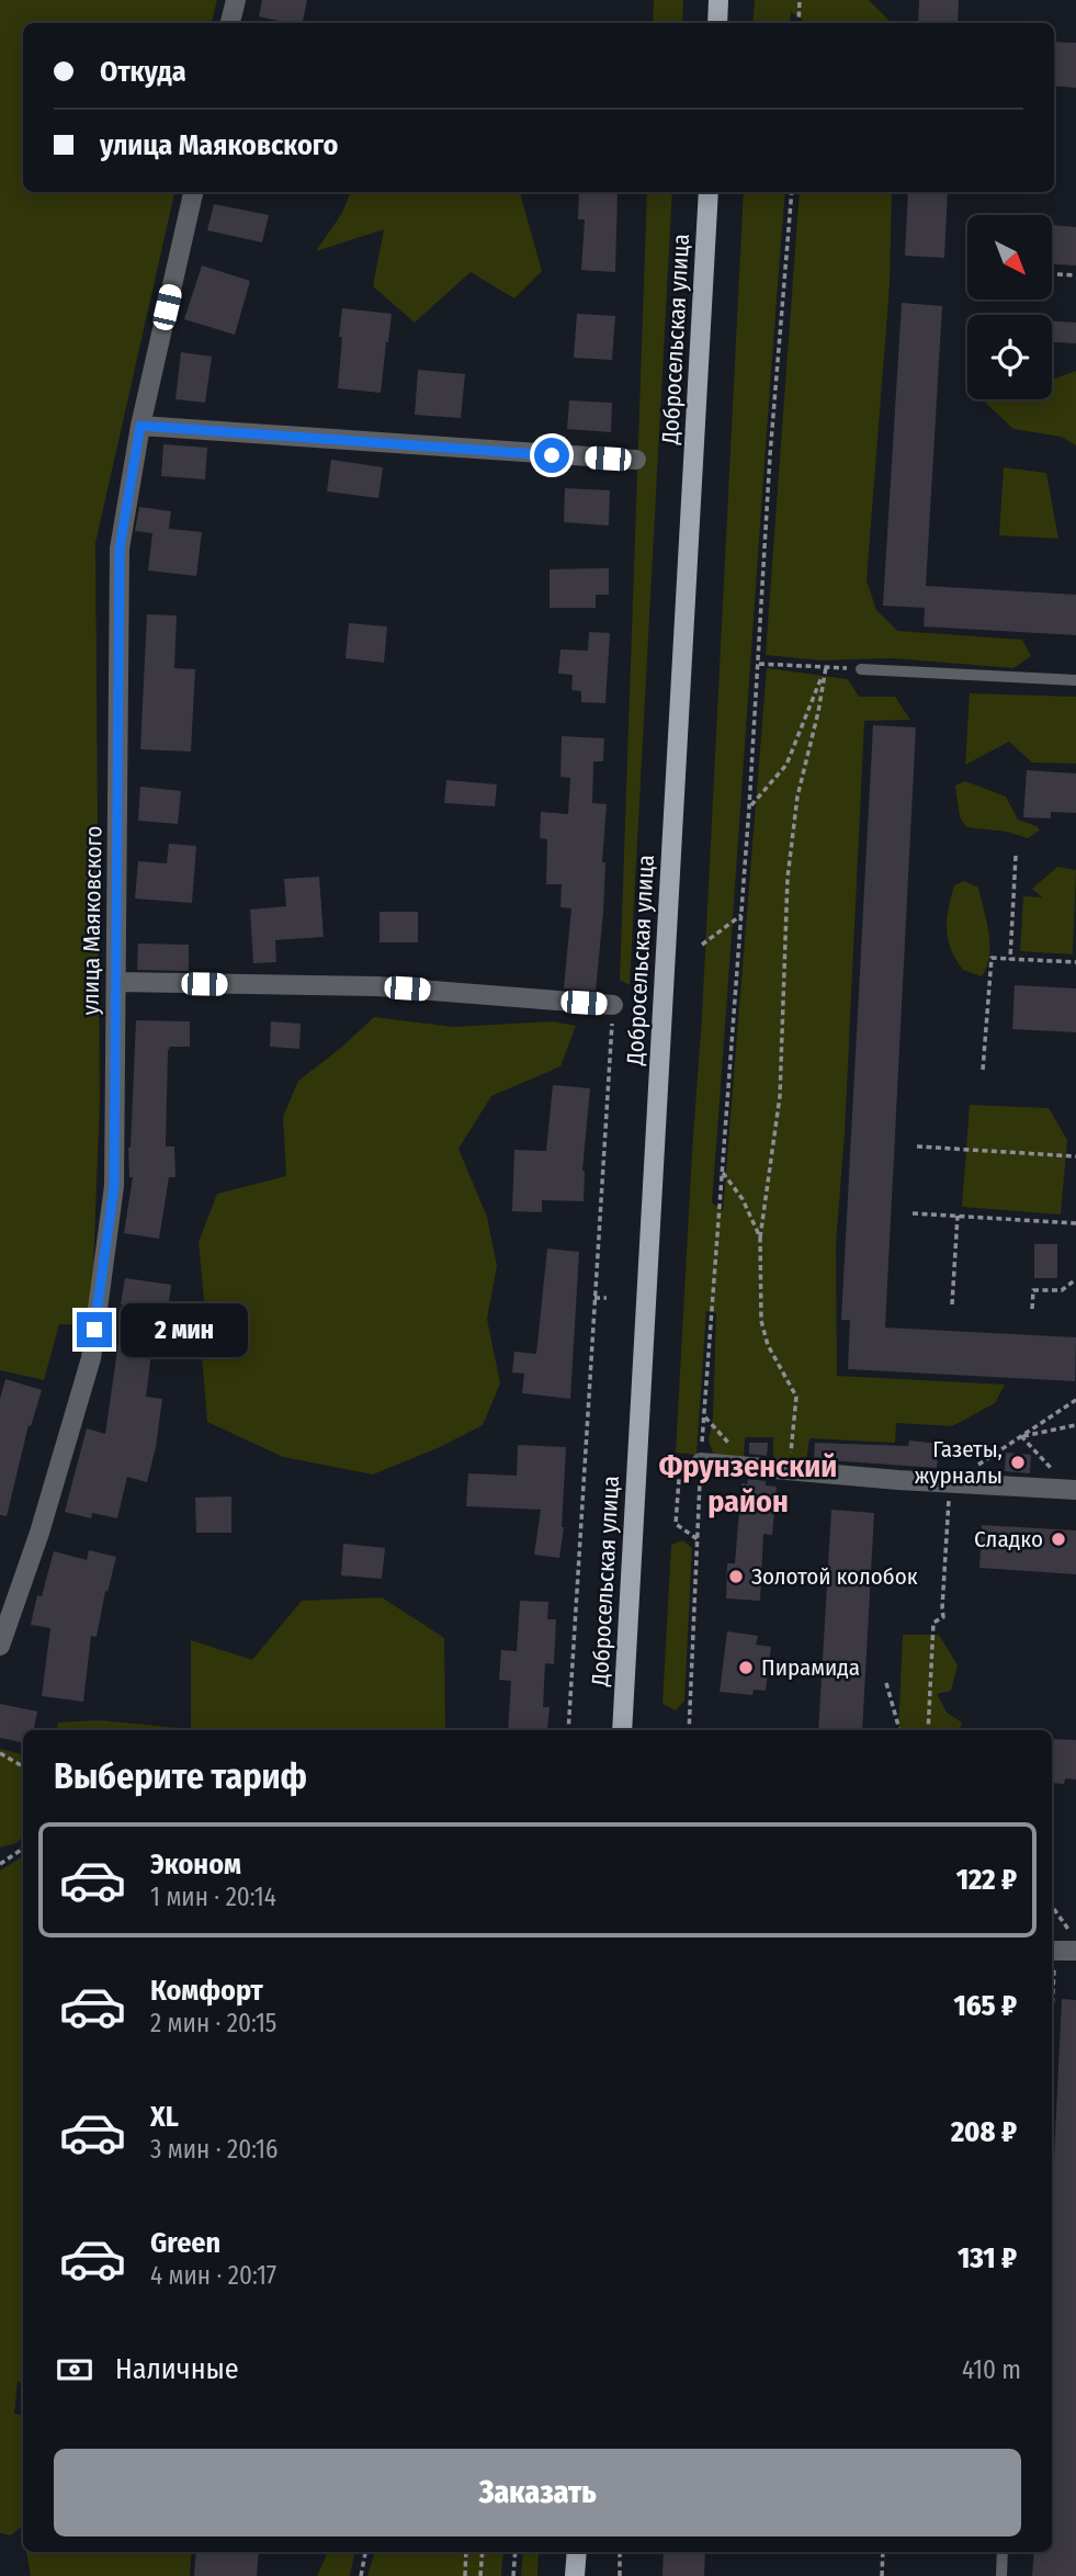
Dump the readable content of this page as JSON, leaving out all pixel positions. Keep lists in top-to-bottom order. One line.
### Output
{"streets":{"main road":["Добросельская улица"],"street":["улица Маяковского"]},"districts":["Фрунзенский район"],"places":["Газеты, журналы","Сладко","Золотой колобок","Пирамида"],"north":"bottom right","page":{"banner":["Откуда","улица Маяковского"],"bubble":"2 мин","heading":"Выберите тариф","list":[{"name":"Эконом","note":"1 мин · 20:14","value":"122 ₽"},{"name":"Комфорт","note":"2 мин · 20:15","value":"165 ₽"},{"name":"XL","note":"3 мин · 20:16","value":"208 ₽"},{"name":"Green","note":"4 мин · 20:17","value":"131 ₽"}],"pay":["Наличные","410 m"],"buttons":"Заказать"}}
